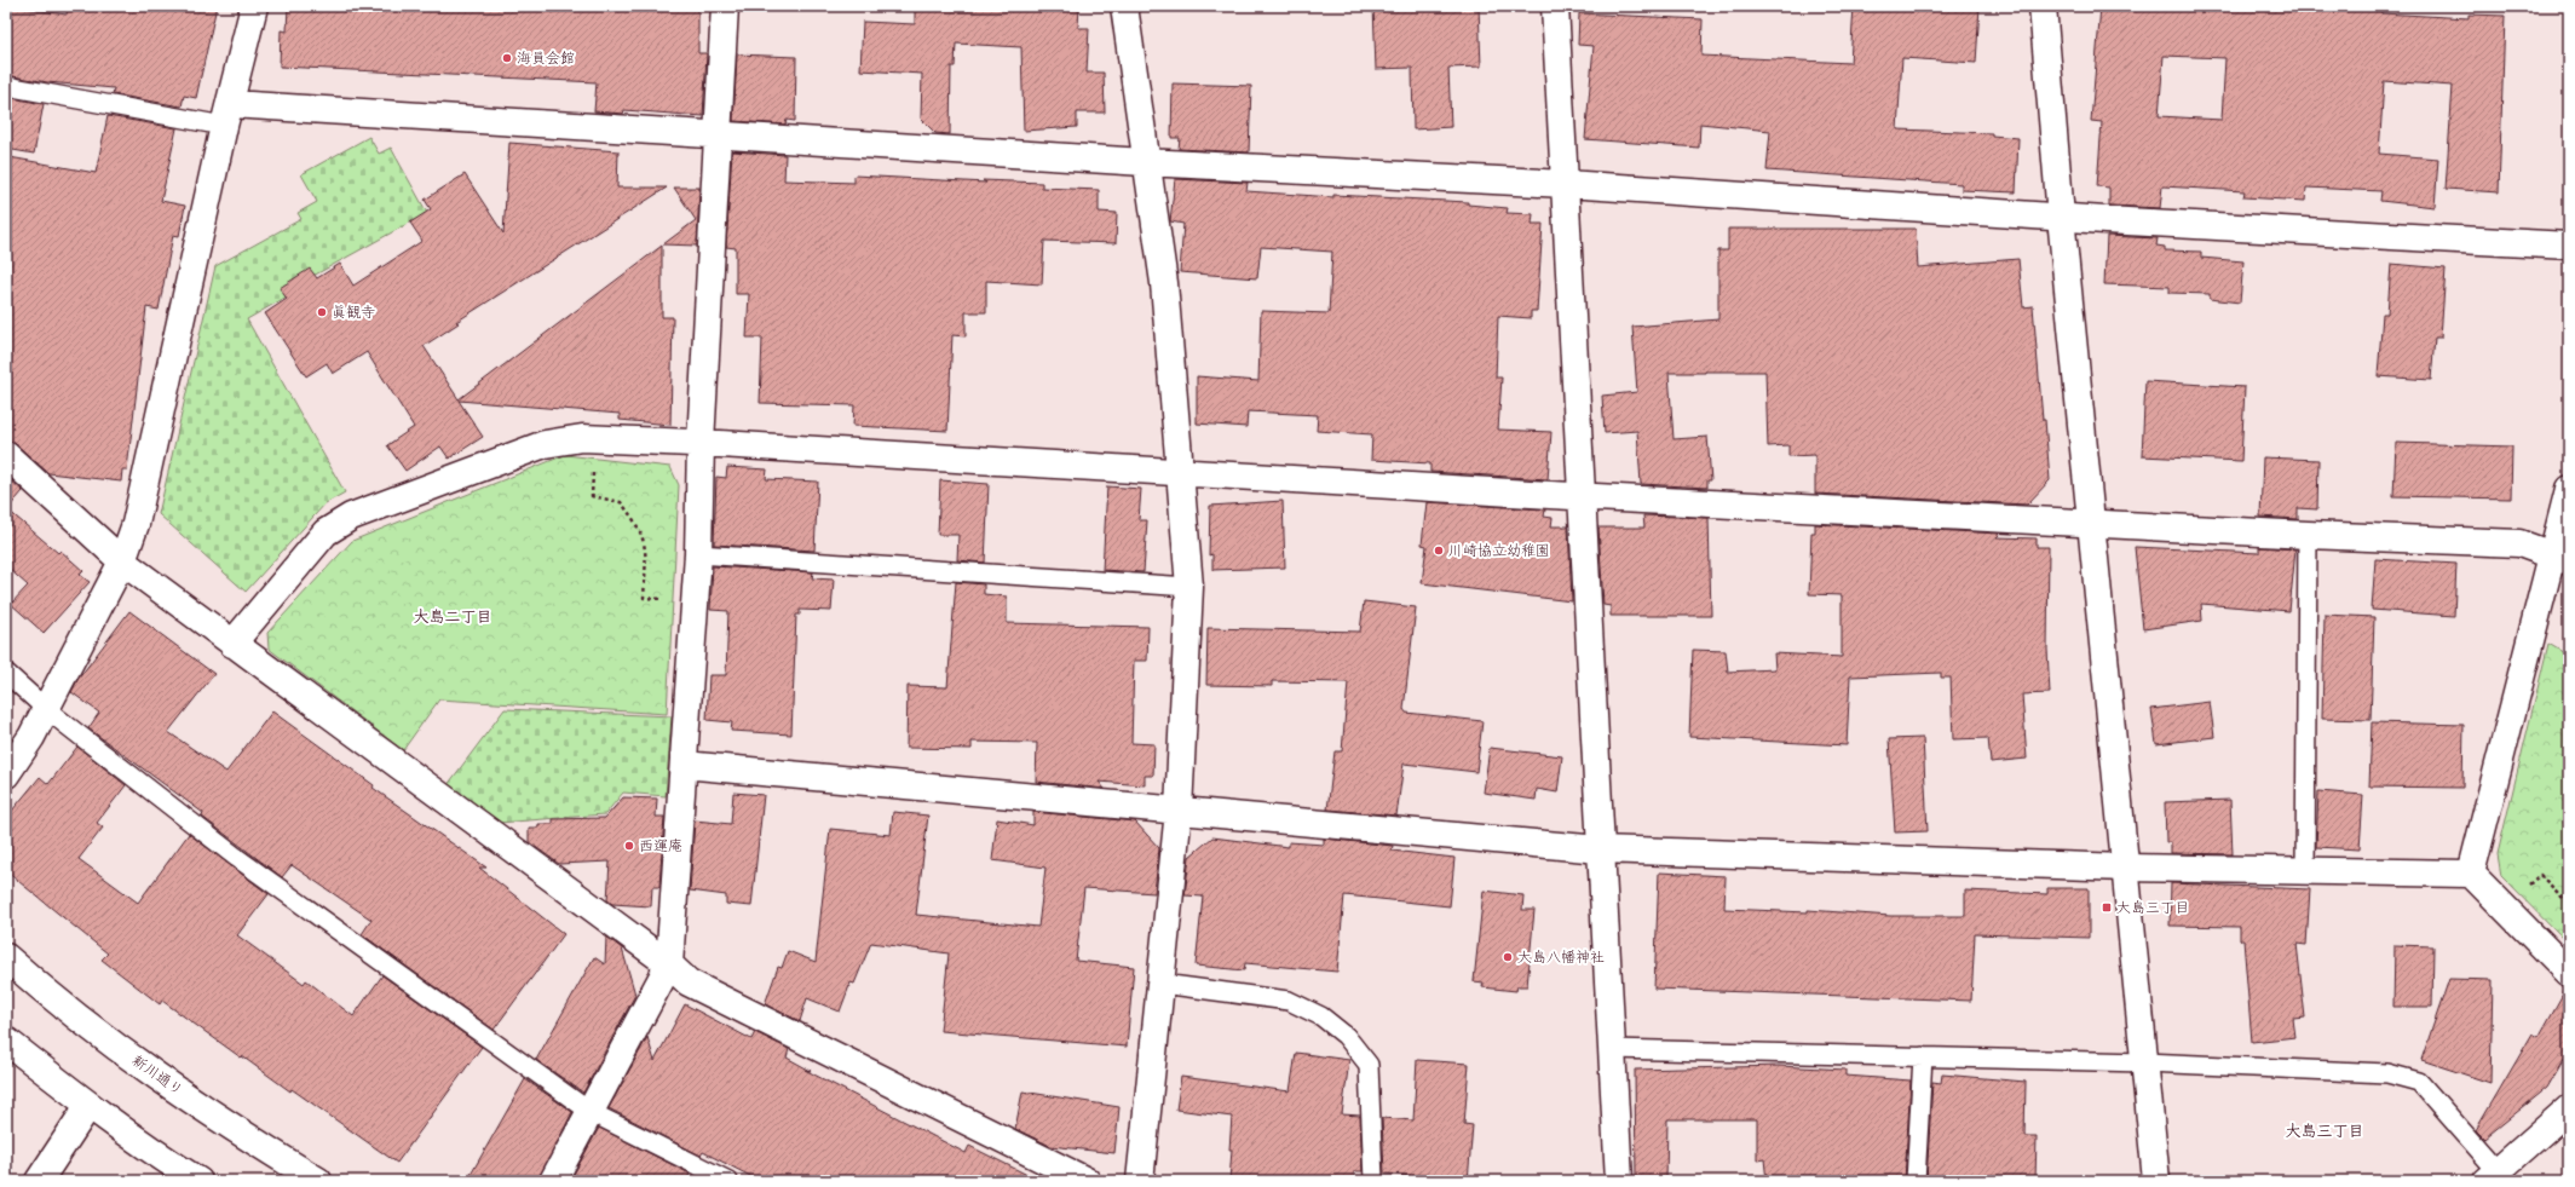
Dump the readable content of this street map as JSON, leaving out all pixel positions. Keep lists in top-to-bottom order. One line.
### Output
{"streets":{"street":["新川通り"]},"districts":["大島二丁目","大島三丁目"],"places":{"other":["海員会館","眞観寺","川崎協立幼稚園","西運庵","大島八幡神社"],"transit":["大島三丁目"]}}
